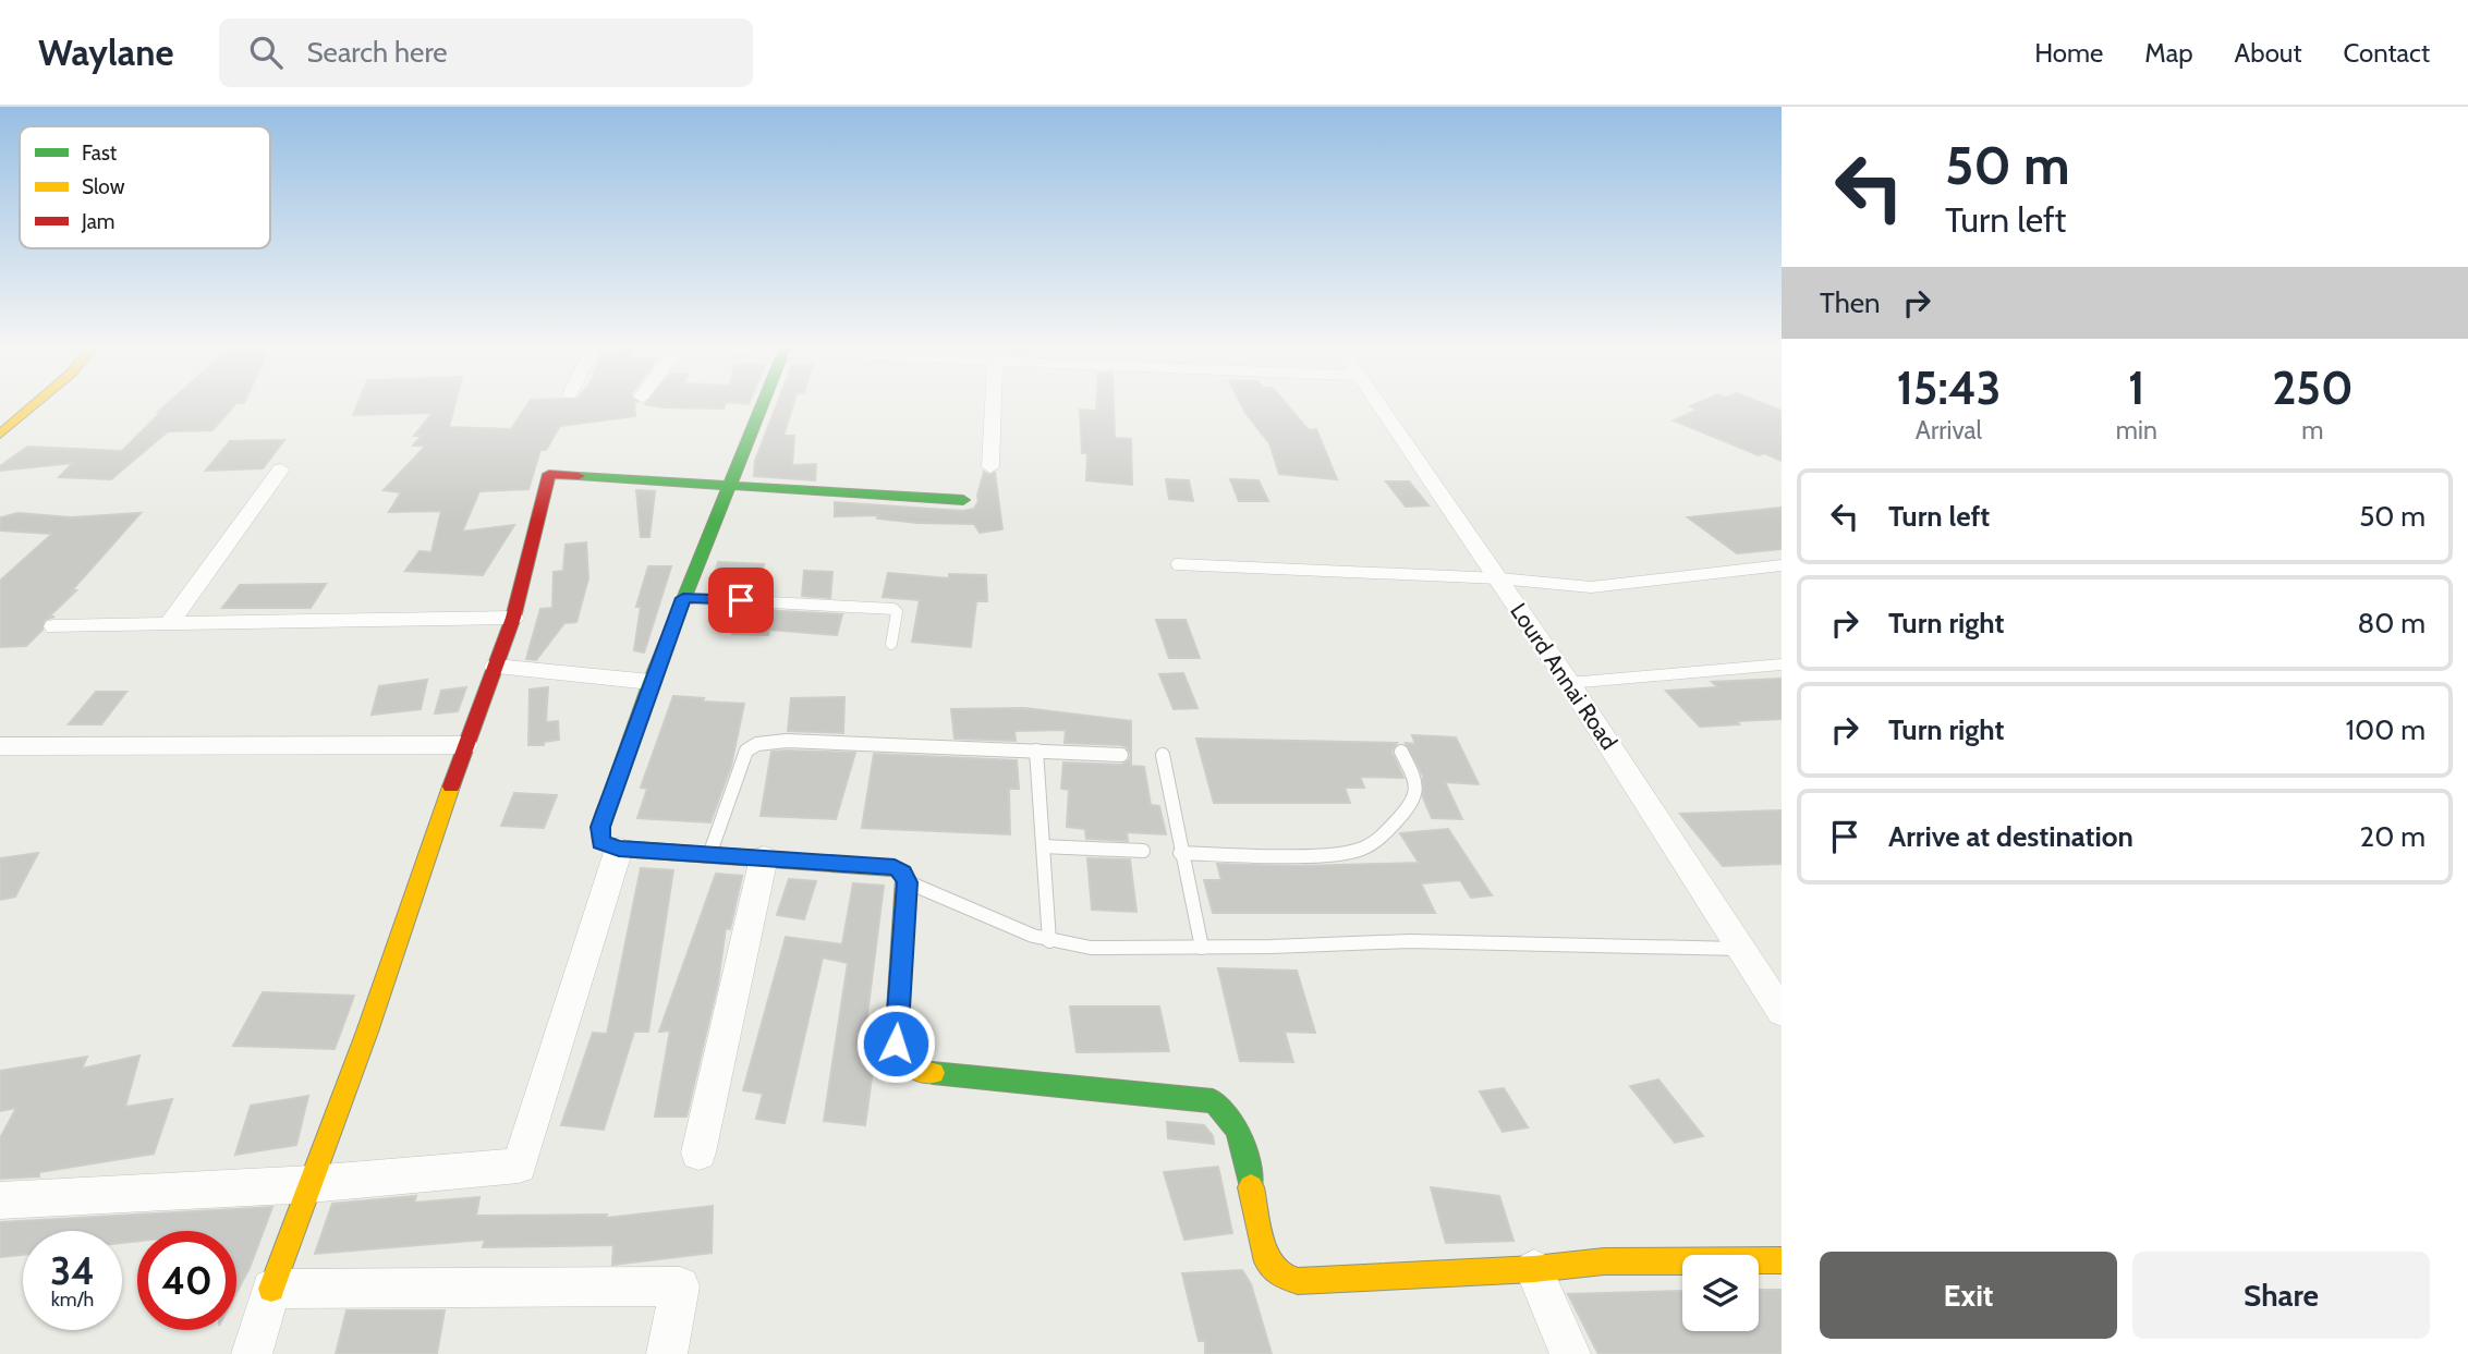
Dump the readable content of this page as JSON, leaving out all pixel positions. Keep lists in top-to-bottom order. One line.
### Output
{"streets":{"street":["Lourd Annai Road"]},"legend":["Fast","Slow","Jam"],"page":{"header":"Waylane","search":"Search here","nav":["Home","Map","About","Contact"],"turn":["50 m","Turn left"],"then":"Then","eta":["15:43","Arrival","1","min","250","m"],"list":[{"name":"Turn left","value":"50 m"},{"name":"Turn right","value":"80 m"},{"name":"Turn right","value":"100 m"},{"name":"Arrive at destination","value":"20 m"}],"speed":"34 km/h","limit":"40","buttons":["Exit","Share"]}}
